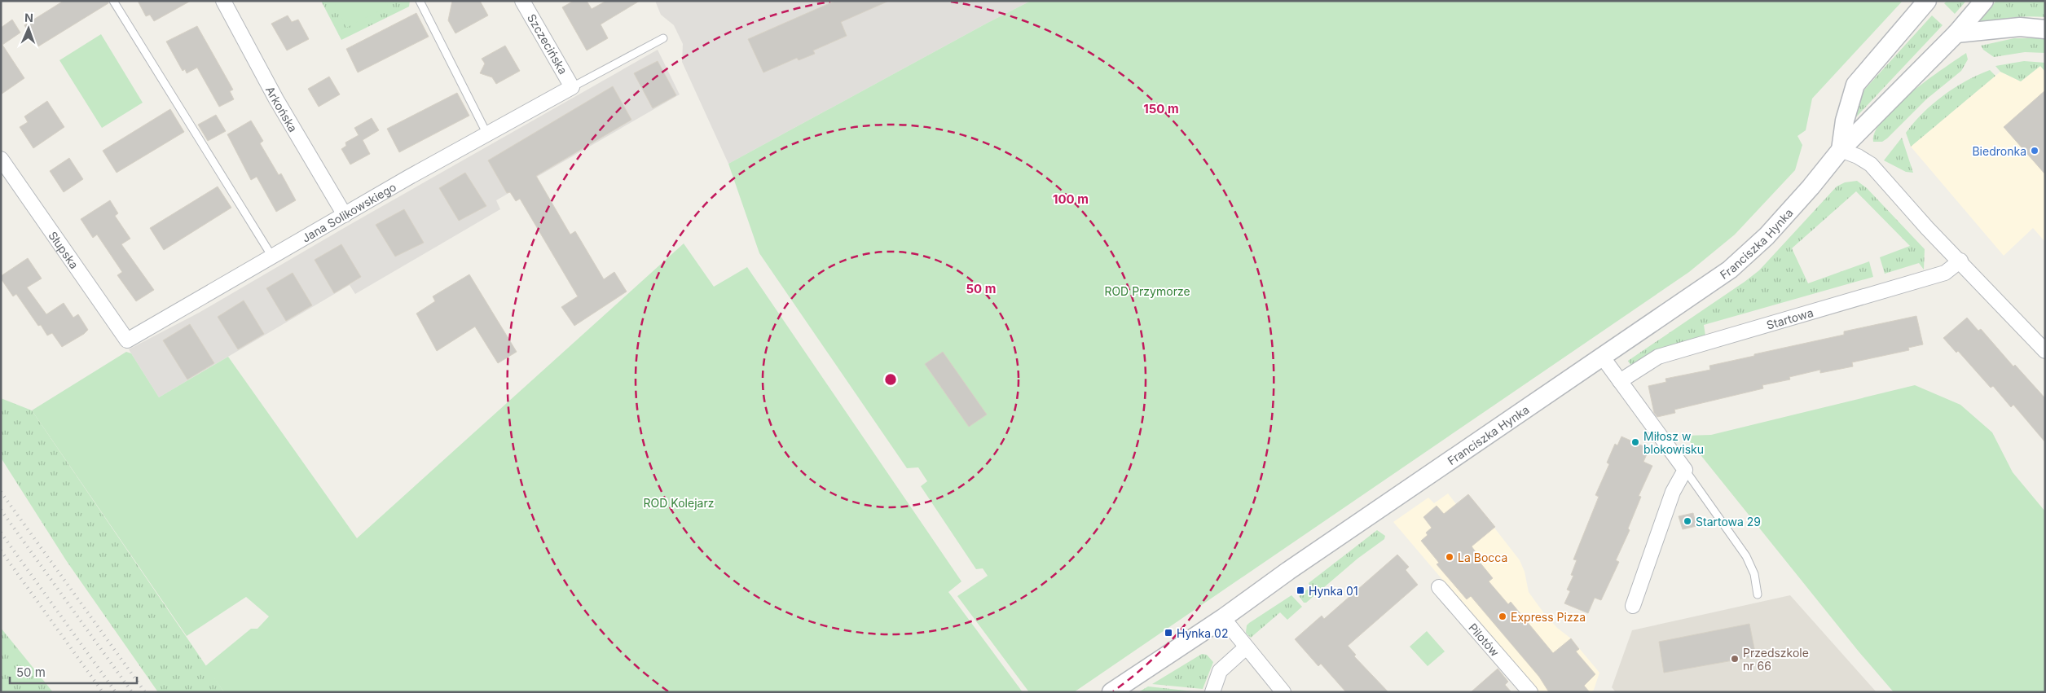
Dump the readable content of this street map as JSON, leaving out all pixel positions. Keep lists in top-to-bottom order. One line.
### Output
{"streets":{"street":["Szczecińska","Arkońska","Jana Solikowskiego","Franciszka Hynka","Słupska","Startowa","Pilotów"]},"crossings":[["Szczecińska","Jana Solikowskiego"],["Arkońska","Jana Solikowskiego"],["Jana Solikowskiego","Słupska"]],"parks":["ROD Przymorze","ROD Kolejarz"],"places":{"other":["Biedronka","Miłosz w blokowisku","Startowa 29","La Bocca","Express Pizza","Przedszkole nr 66"],"transit":["Hynka 01","Hynka 02"]},"scale_bar":"50 m","north":"top","rings":["150 m","100 m","50 m"]}
